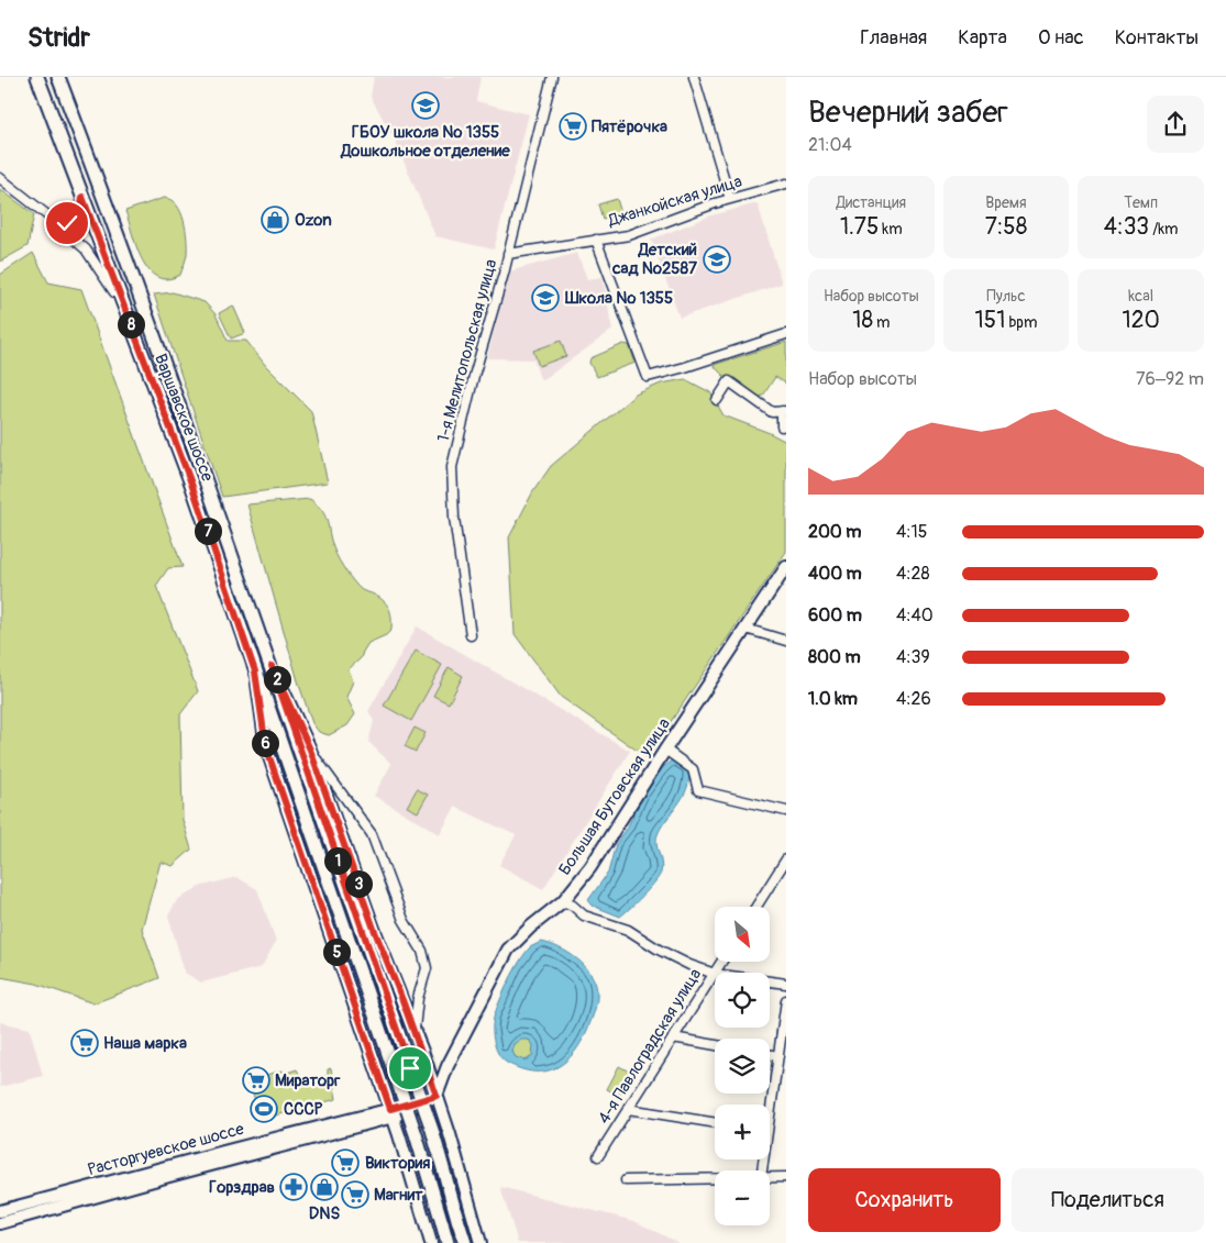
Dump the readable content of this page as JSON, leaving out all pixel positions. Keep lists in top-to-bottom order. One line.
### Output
{"streets":{"main road":["Варшавское шоссе","Большая Бутовская улица","Расторгуевское шоссе"],"street":["Джанкойская улица","1-я Мелитопольская улица","4-я Павлоградская улица"]},"crossings":[["Джанкойская улица","1-я Мелитопольская улица"]],"places":{"school or university":["ГБОУ школа № 1355 Дошкольное отделение","Детский сад №2587","Школа № 1355"],"supermarket":["Пятёрочка","Наша марка","Мираторг","Виктория","Магнит"],"shop":["Ozon","DNS"],"sports":["СССР"],"pharmacy":["Горздрав"]},"north":"bottom right","page":{"header":"Stridr","nav":["Главная","Карта","О нас","Контакты"],"heading":["Вечерний забег","21:04"],"stats":[["Дистанция","1.75 km"],["Время","7:58"],["Темп","4:33 /km"],["Набор высоты","18 m"],["Пульс","151 bpm"],["kcal","120"]],"pins":["8","7","2","6","1","3","5"],"chart":["Набор высоты","76–92 m"],"list":[{"name":"200 m","note":"4:15"},{"name":"400 m","note":"4:28"},{"name":"600 m","note":"4:40"},{"name":"800 m","note":"4:39"},{"name":"1.0 km","note":"4:26"}],"map_buttons":["+","−"],"buttons":["Сохранить","Поделиться"]}}
